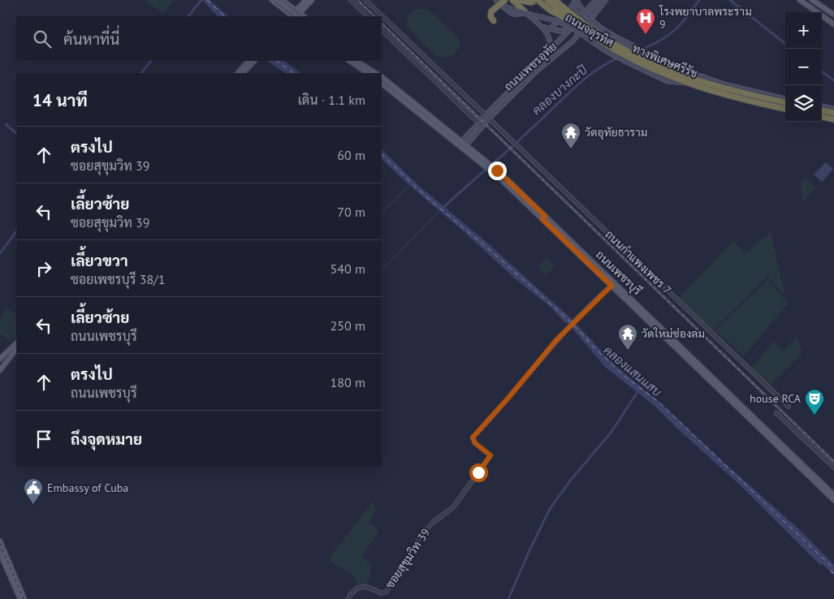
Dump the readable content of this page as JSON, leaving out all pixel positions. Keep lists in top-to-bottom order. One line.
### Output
{"streets":{"highway":["ทางพิเศษศรีรัช"],"main road":["ถนนจตุรทิศ","ถนนเพชรอุทัย","ถนนเพชรบุรี"],"street":["ถนนกำแพงเพชร 7","ซอยสุขุมวิท 39"]},"crossings":[["ถนนจตุรทิศ","ทางพิเศษศรีรัช"],["ถนนจตุรทิศ","ถนนเพชรอุทัย"],["ทางพิเศษศรีรัช","ถนนเพชรอุทัย"],["ถนนเพชรอุทัย","ถนนกำแพงเพชร 7"],["ถนนเพชรอุทัย","ถนนเพชรบุรี"],["ถนนเพชรบุรี","ซอยสุขุมวิท 39"]],"water":["คลองบางกะปิ","คลองแสนแสบ"],"places":{"hospital":["โรงพยาบาลพระราม 9"],"temple":["วัดอุทัยธาราม","วัดใหม่ช่องลม"],"theatre":["house RCA"],"public building":["Embassy of Cuba"]},"page":{"map_buttons":["+","−"],"search":"ค้นหาที่นี่","heading":["14 นาที","เดิน · 1.1 km"],"list":[["ตรงไป","ซอยสุขุมวิท 39","60 m"],["เลี้ยวซ้าย","ซอยสุขุมวิท 39","70 m"],["เลี้ยวขวา","ซอยเพชรบุรี 38/1","540 m"],["เลี้ยวซ้าย","ถนนเพชรบุรี","250 m"],["ตรงไป","ถนนเพชรบุรี","180 m"],"ถึงจุดหมาย"]}}
